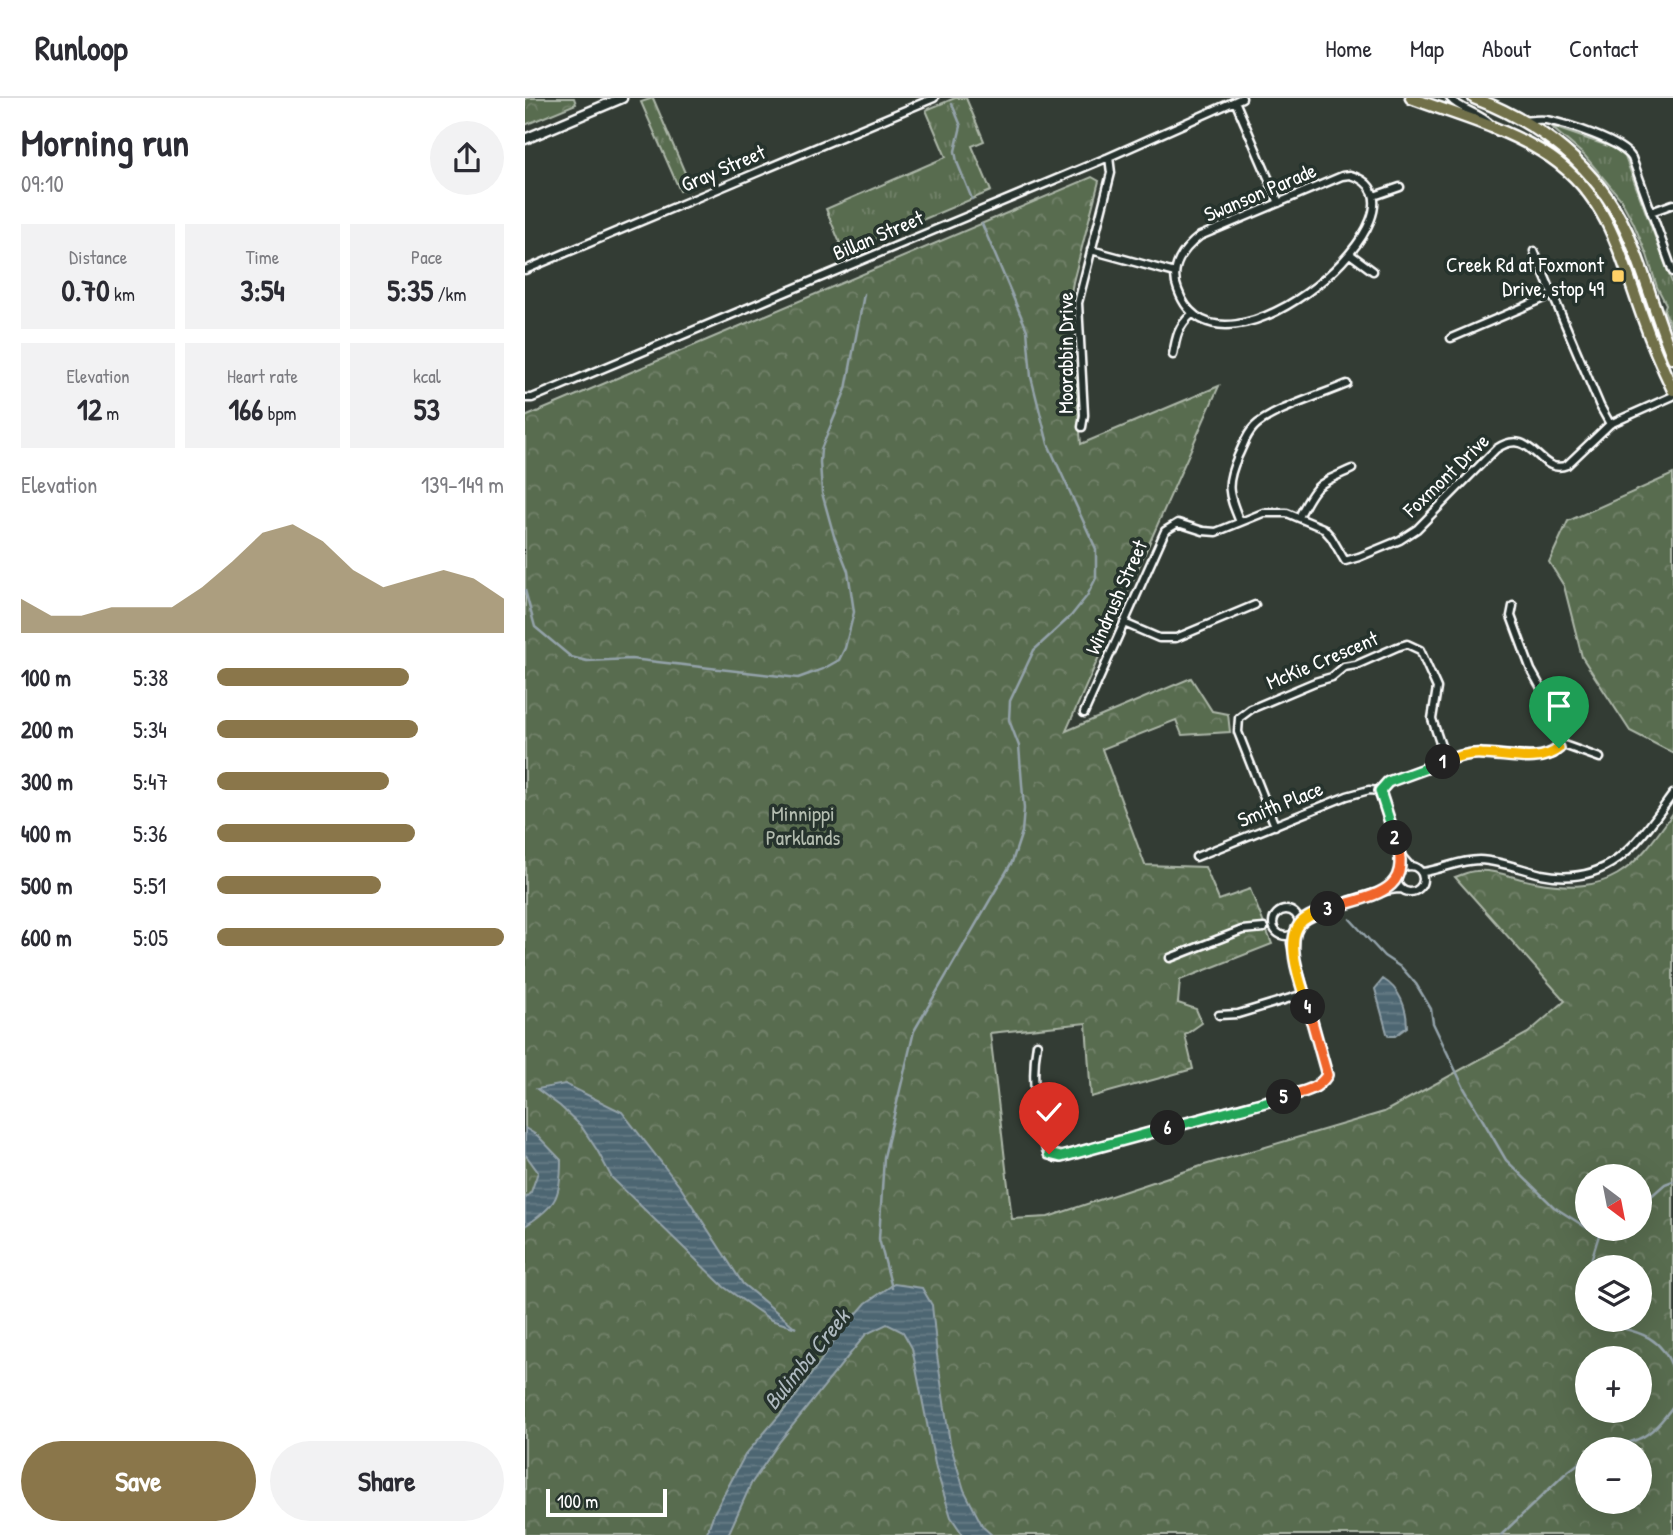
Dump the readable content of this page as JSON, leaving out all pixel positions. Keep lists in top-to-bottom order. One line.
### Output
{"streets":{"street":["Gray Street","Swanson Parade","Billan Street","Moorabbin Drive","Foxmont Drive","Windrush Street","McKie Crescent","Smith Place"]},"crossings":[["Billan Street","Moorabbin Drive"],["Foxmont Drive","Windrush Street"],["McKie Crescent","Smith Place"]],"water":["Bulimba Creek"],"parks":["Minnippi Parklands"],"places":{"transit":["Creek Rd at Foxmont Drive, stop 49"]},"scale_bar":"100 m","north":"bottom right","page":{"header":"Runloop","nav":["Home","Map","About","Contact"],"heading":["Morning run","09:10"],"stats":[["Distance","0.70 km"],["Time","3:54"],["Pace","5:35 /km"],["Elevation","12 m"],["Heart rate","166 bpm"],["kcal","53"]],"chart":["Elevation","139–149 m"],"list":[{"name":"100 m","note":"5:38"},{"name":"200 m","note":"5:34"},{"name":"300 m","note":"5:47"},{"name":"400 m","note":"5:36"},{"name":"500 m","note":"5:51"},{"name":"600 m","note":"5:05"}],"pins":["1","2","3","4","5","6"],"map_buttons":["+","−"],"buttons":["Save","Share"],"scale":"100 m"}}
